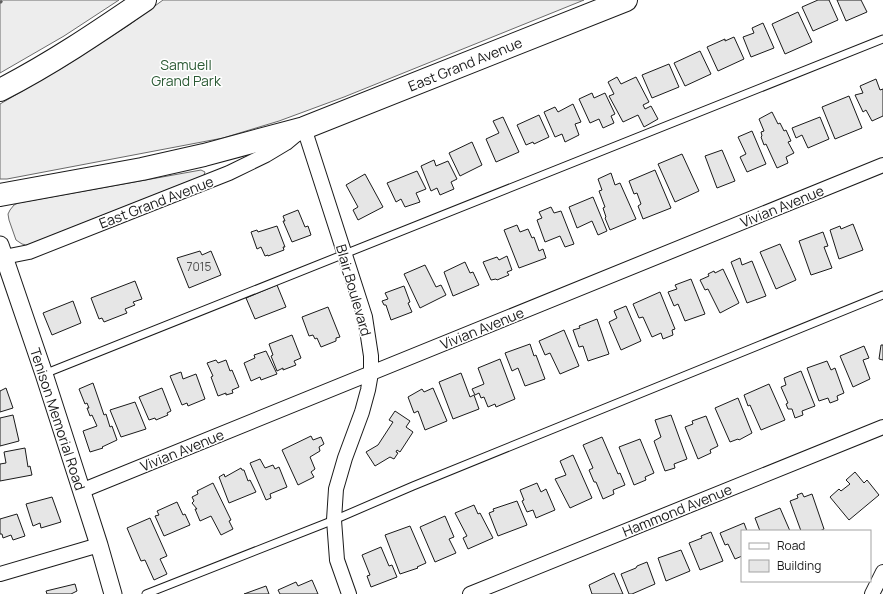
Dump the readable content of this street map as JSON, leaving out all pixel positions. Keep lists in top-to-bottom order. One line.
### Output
{"streets":{"main road":["East Grand Avenue"],"street":["Vivian Avenue","Blair Boulevard","Tenison Memorial Road","Hammond Avenue"]},"crossings":[["East Grand Avenue","Blair Boulevard"],["East Grand Avenue","Tenison Memorial Road"],["Vivian Avenue","Blair Boulevard"],["Vivian Avenue","Tenison Memorial Road"]],"parks":["Samuell Grand Park"],"house_numbers":["7015"],"legend":["Road","Building"]}
